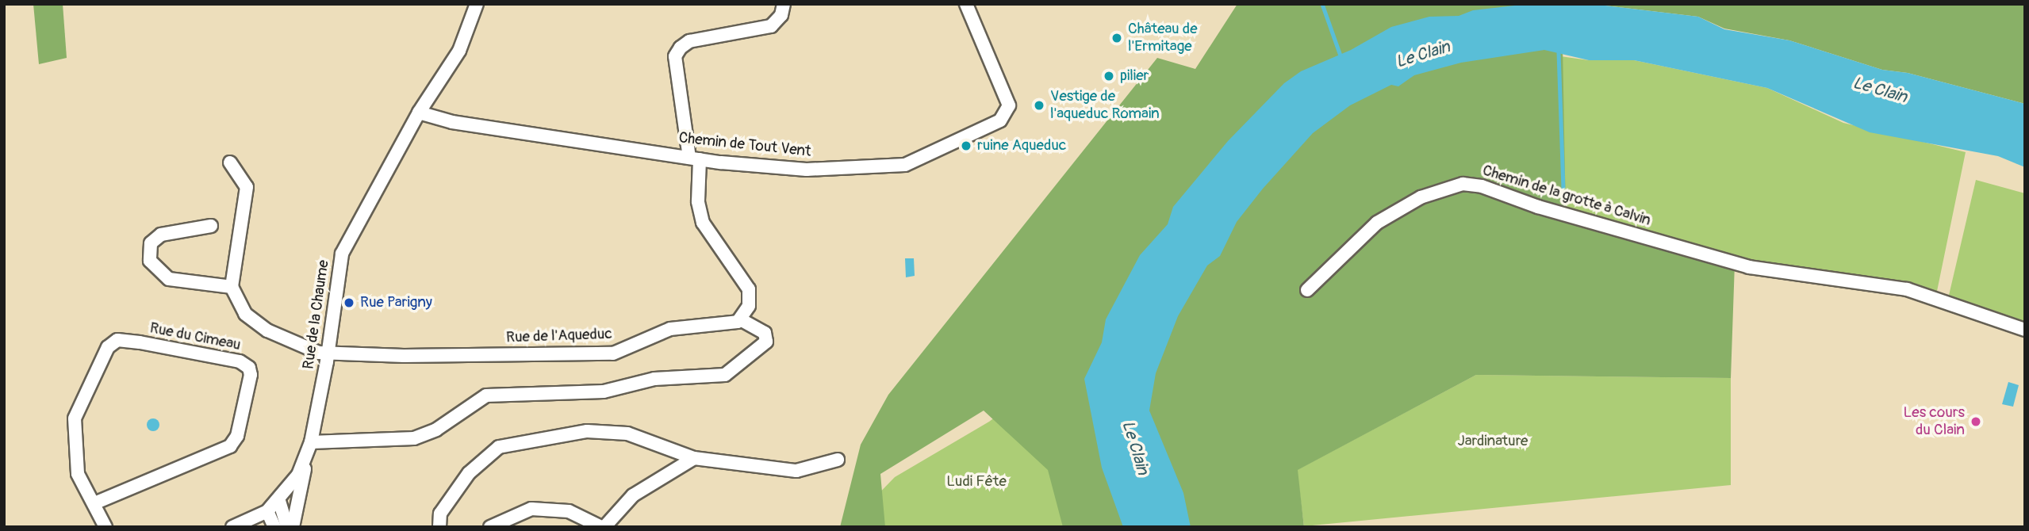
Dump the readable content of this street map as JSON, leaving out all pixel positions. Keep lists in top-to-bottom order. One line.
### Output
{"streets":{"street":["Chemin de Tout Vent","Chemin de la grotte à Calvin","Rue de la Chaume","Rue de l'Aqueduc","Rue du Cimeau"]},"crossings":[["Chemin de Tout Vent","Rue de la Chaume"],["Rue de la Chaume","Rue de l'Aqueduc"]],"water":["Le Clain"],"parks":["Jardinature","Ludi Fête"],"places":["Château de l'Ermitage","pilier","Vestige de l'aqueduc Romain","ruine Aqueduc","Rue Parigny","Les cours du Clain"]}
